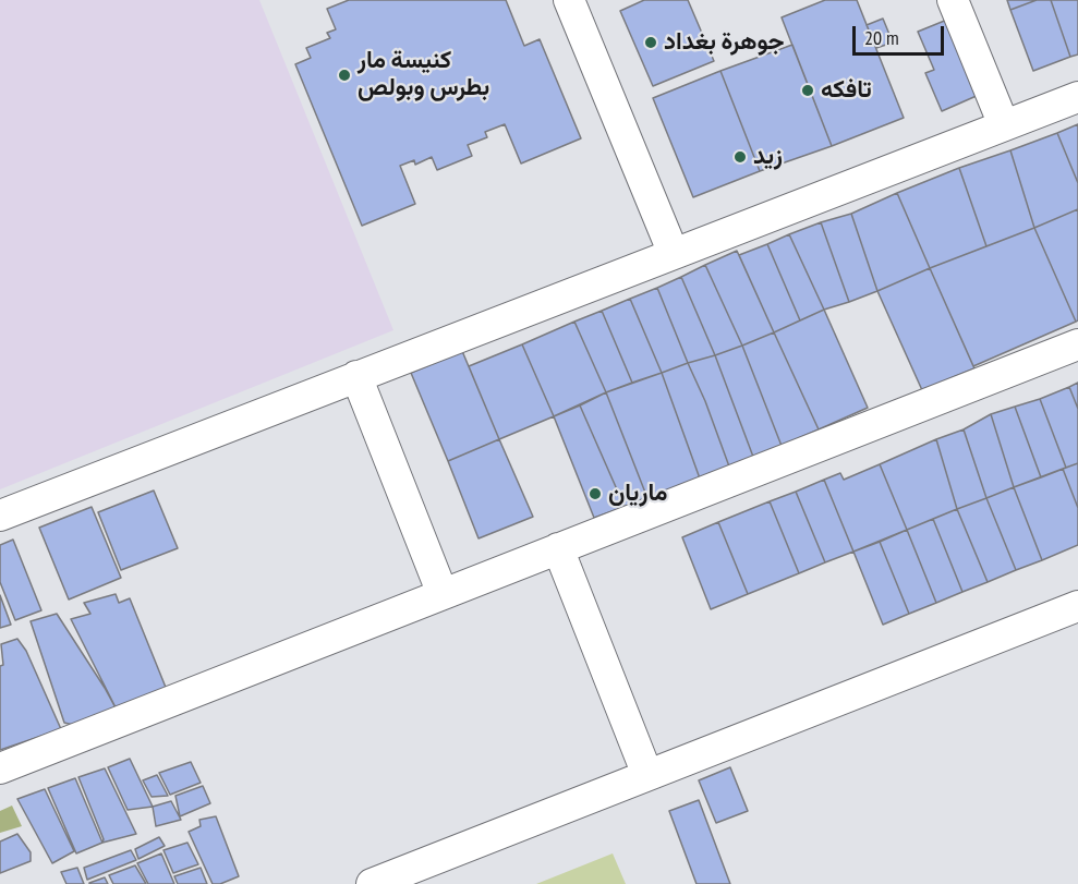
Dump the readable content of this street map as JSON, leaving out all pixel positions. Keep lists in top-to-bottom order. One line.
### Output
{"places":["جوهرة بغداد","كنيسة مار بطرس وبولص","تافكه","زيد","ماريان"],"scale_bar":"20 m"}
